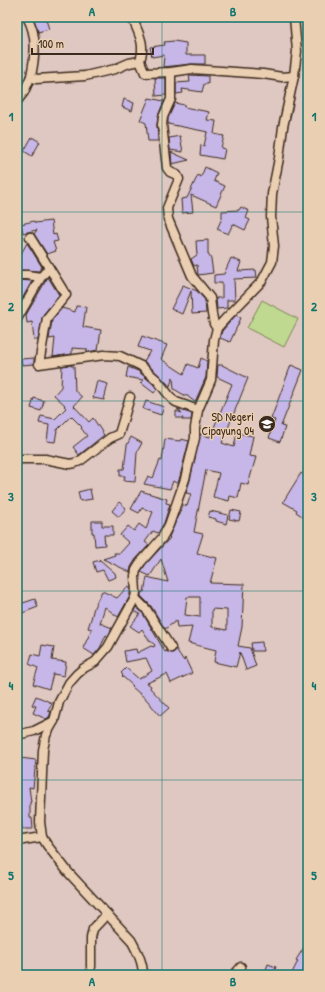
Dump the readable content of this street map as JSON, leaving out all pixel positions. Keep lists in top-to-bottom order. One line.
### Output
{"places":{"school or university":["SD Negeri Cipayung 04"]},"scale_bar":"100 m","grid":{"columns":["A","B"],"rows":["1","2","3","4","5"]}}
